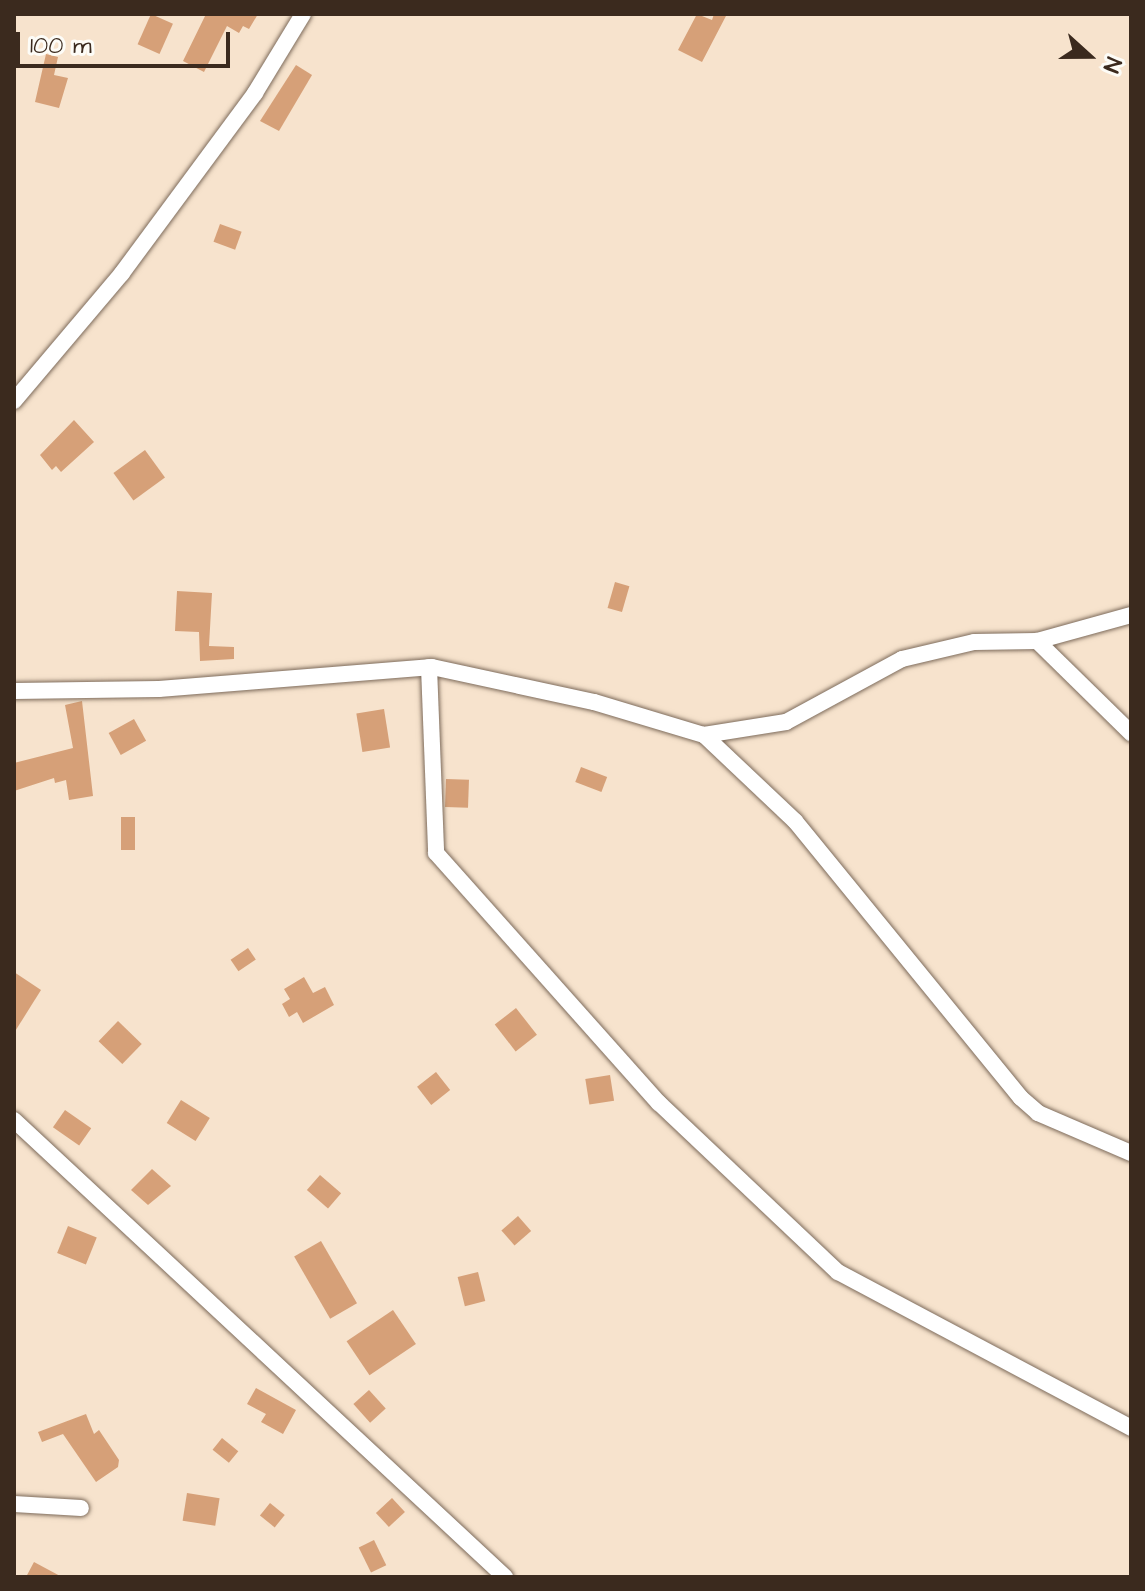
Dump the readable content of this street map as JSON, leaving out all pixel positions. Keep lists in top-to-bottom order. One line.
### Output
{"scale_bar":"100 m","north":"right"}
